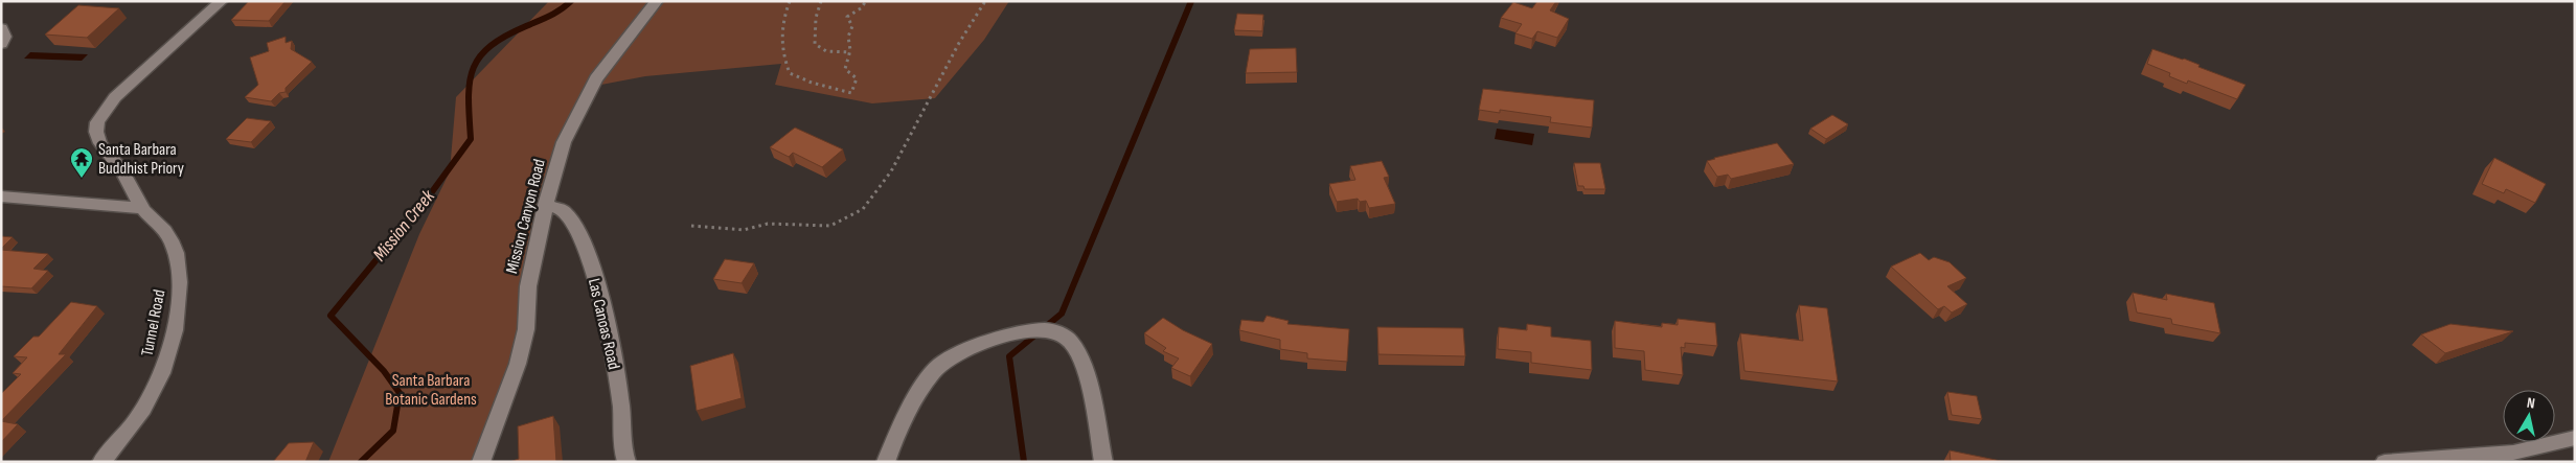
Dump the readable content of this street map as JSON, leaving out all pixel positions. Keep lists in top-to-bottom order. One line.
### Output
{"streets":{"street":["Mission Canyon Road","Tunnel Road","Las Canoas Road"]},"crossings":[["Mission Canyon Road","Las Canoas Road"]],"water":["Mission Creek"],"parks":["Santa Barbara Botanic Gardens"],"places":{"temple":["Santa Barbara Buddhist Priory"]},"north":"top"}
